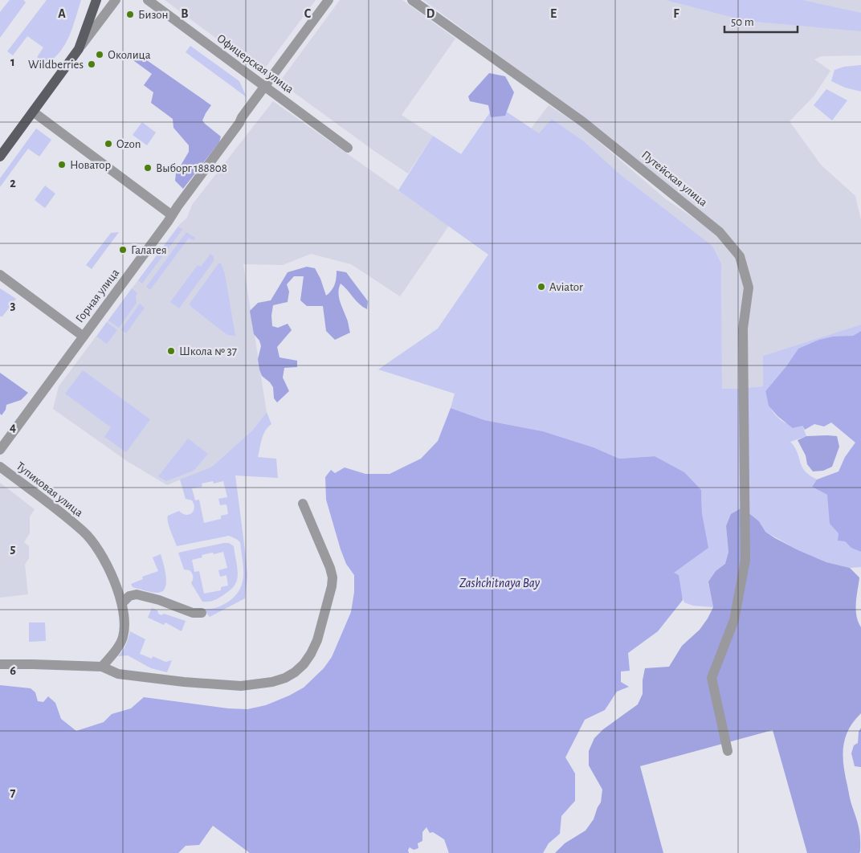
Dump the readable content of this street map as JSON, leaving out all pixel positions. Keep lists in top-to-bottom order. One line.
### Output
{"streets":{"street":["Офицерская улица","Путейская улица","Горная улица","Тупиковая улица"]},"crossings":[["Офицерская улица","Горная улица"]],"water":["Zashchitnaya Bay"],"places":["Бизон","Околица","Wildberries","Ozon","Новатор","Выборг 188808","Галатея","Aviator","Школа № 37"],"scale_bar":"50 m","grid":{"columns":["A","B","C","D","E","F"],"rows":["1","2","3","4","5","6","7"]}}
